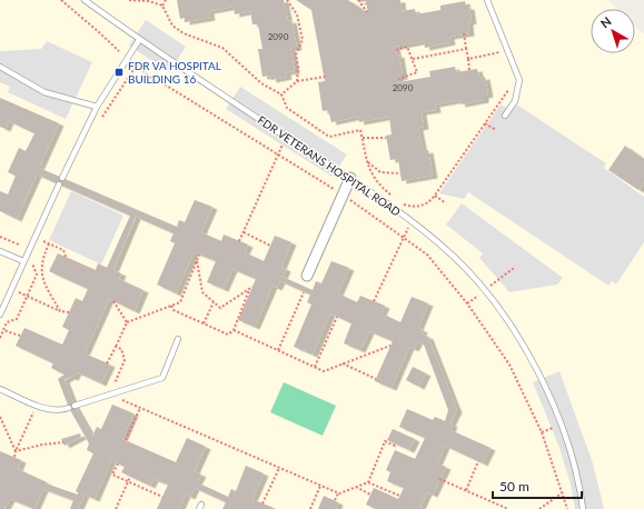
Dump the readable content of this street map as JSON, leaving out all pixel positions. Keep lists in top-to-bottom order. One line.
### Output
{"streets":{"lane":["FDR VETERANS HOSPITAL ROAD"]},"places":{"transit":["FDR VA HOSPITAL BUILDING 16"]},"house_numbers":["2090","2090"],"scale_bar":"50 m","north":"top left"}
